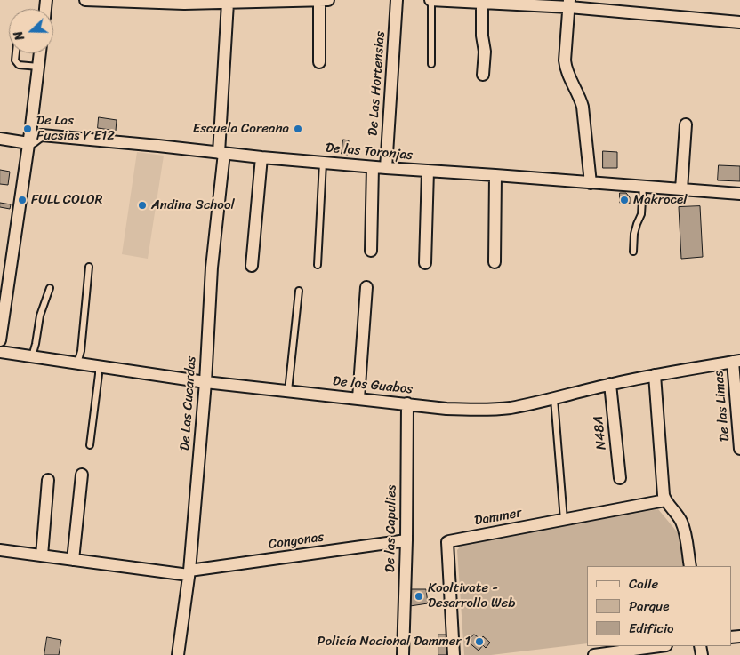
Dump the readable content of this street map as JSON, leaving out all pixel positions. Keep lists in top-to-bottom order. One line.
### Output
{"streets":{"street":["De Las Hortensias","De las Toronjas","De los Guabos","De Las Cucardas","De las Limas","N48A","Dammer","De las Capulies","Congonas"]},"crossings":[["De Las Hortensias","De las Toronjas"],["De las Toronjas","De Las Cucardas"],["De los Guabos","De Las Cucardas"],["De los Guabos","De las Limas"],["De los Guabos","N48A"],["De los Guabos","De las Capulies"],["De Las Cucardas","Congonas"],["De las Capulies","Congonas"]],"places":["De Las Fucsias Y E12","Escuela Coreana","FULL COLOR","Makrocel","Andina School","Kooltivate - Desarrollo Web","Policía Nacional Dammer 1"],"legend":["Calle","Parque","Edificio"],"north":"left"}
